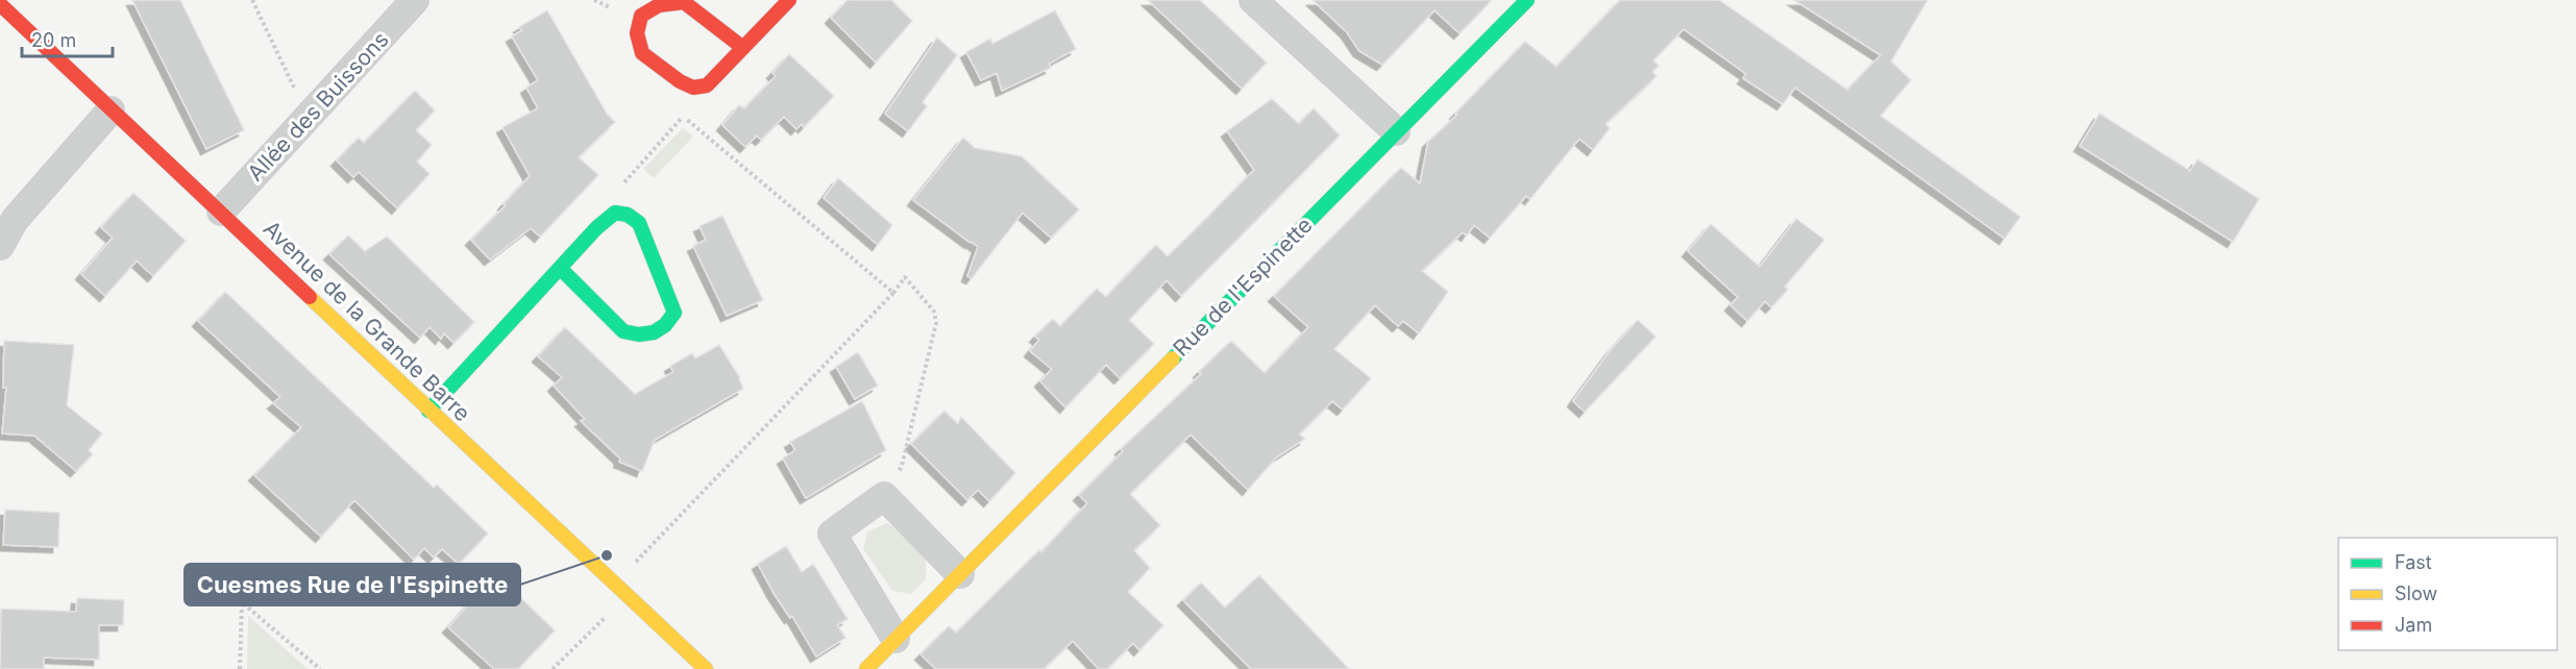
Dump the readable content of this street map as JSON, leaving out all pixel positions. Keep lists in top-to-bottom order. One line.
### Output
{"streets":{"street":["Allée des Buissons","Rue de l'Espinette","Avenue de la Grande Barre"]},"crossings":[["Allée des Buissons","Avenue de la Grande Barre"]],"places":["Cuesmes Rue de l'Espinette"],"legend":["Fast","Slow","Jam"],"scale_bar":"20 m"}
